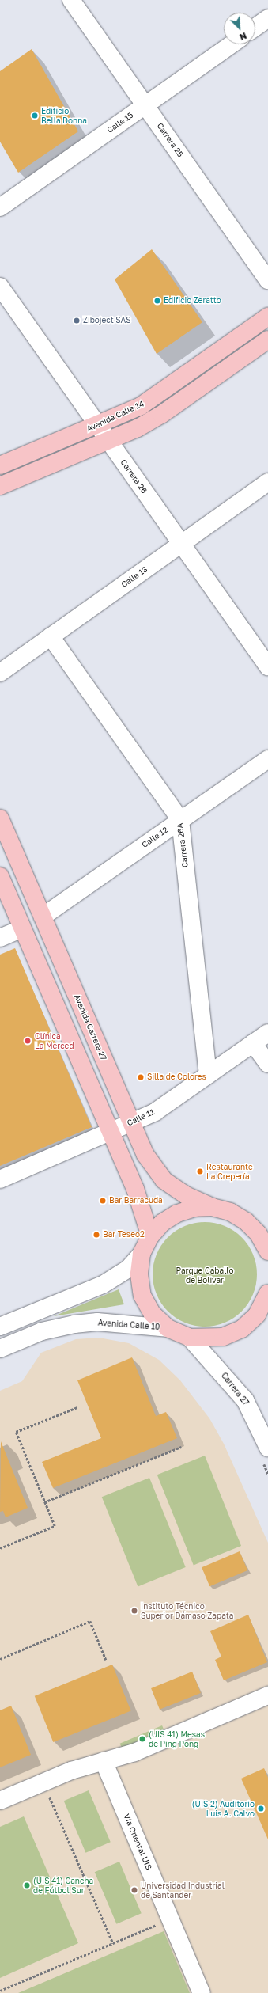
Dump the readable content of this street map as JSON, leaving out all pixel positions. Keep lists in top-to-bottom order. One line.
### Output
{"streets":{"main road":["Avenida Calle 14","Avenida Carrera 27"],"street":["Calle 15","Carrera 25","Carrera 26","Calle 13","Calle 12","Carrera 26A","Calle 11","Avenida Calle 10","Carrera 27","Vía Oriental UIS"]},"crossings":[["Calle 15","Carrera 25"],["Avenida Calle 14","Carrera 26"],["Carrera 26","Calle 13"],["Calle 13","Carrera 26A"],["Calle 12","Carrera 26A"],["Calle 12","Avenida Carrera 27"],["Carrera 26A","Calle 11"],["Avenida Carrera 27","Calle 11"]],"parks":["Parque Caballo de Bolivar"],"places":["Edificio Bella Donna","Edificio Zeratto","Ziboject SAS","Clínica La Merced","Silla de Colores","Restaurante La Crepería","Bar Barracuda","Bar Teseo2","Instituto Técnico Superior Dámaso Zapata","(UIS 41) Mesas de Ping Pong","(UIS 2) Auditorio Luis A. Calvo","(UIS 41) Cancha de Fútbol Sur","Universidad Industrial de Santander"],"north":"bottom right"}
